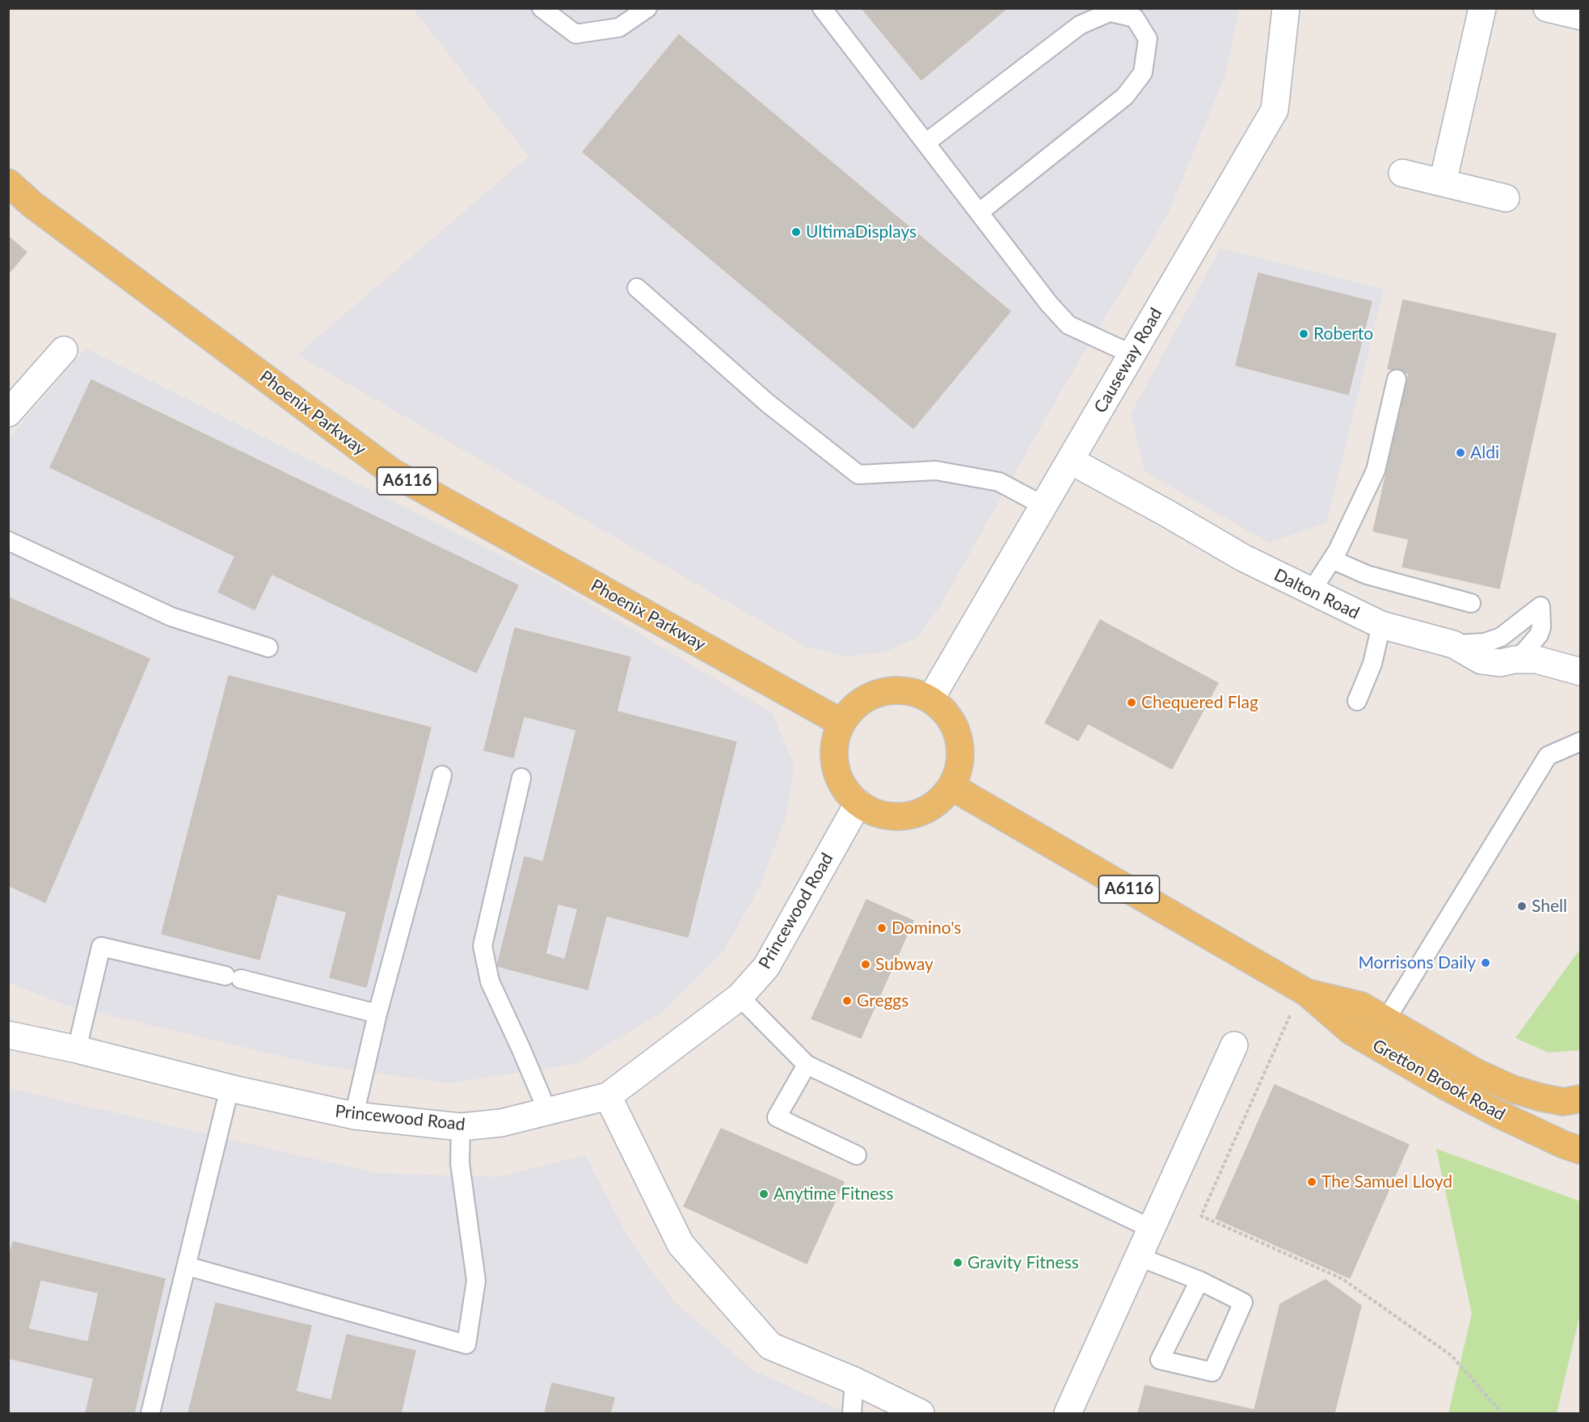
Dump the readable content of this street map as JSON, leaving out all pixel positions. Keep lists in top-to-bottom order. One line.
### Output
{"streets":{"main road":["Phoenix Parkway","A6116","Gretton Brook Road"],"street":["Causeway Road","Dalton Road","Princewood Road"]},"crossings":[["Causeway Road","Phoenix Parkway"],["Causeway Road","Dalton Road"],["Causeway Road","Princewood Road"],["Causeway Road","Gretton Brook Road"],["Phoenix Parkway","Princewood Road"],["Phoenix Parkway","Gretton Brook Road"],["Princewood Road","Gretton Brook Road"]],"places":["UltimaDisplays","Roberto","Aldi","Chequered Flag","Shell","Domino's","Morrisons Daily","Subway","Greggs","The Samuel Lloyd","Anytime Fitness","Gravity Fitness"]}
